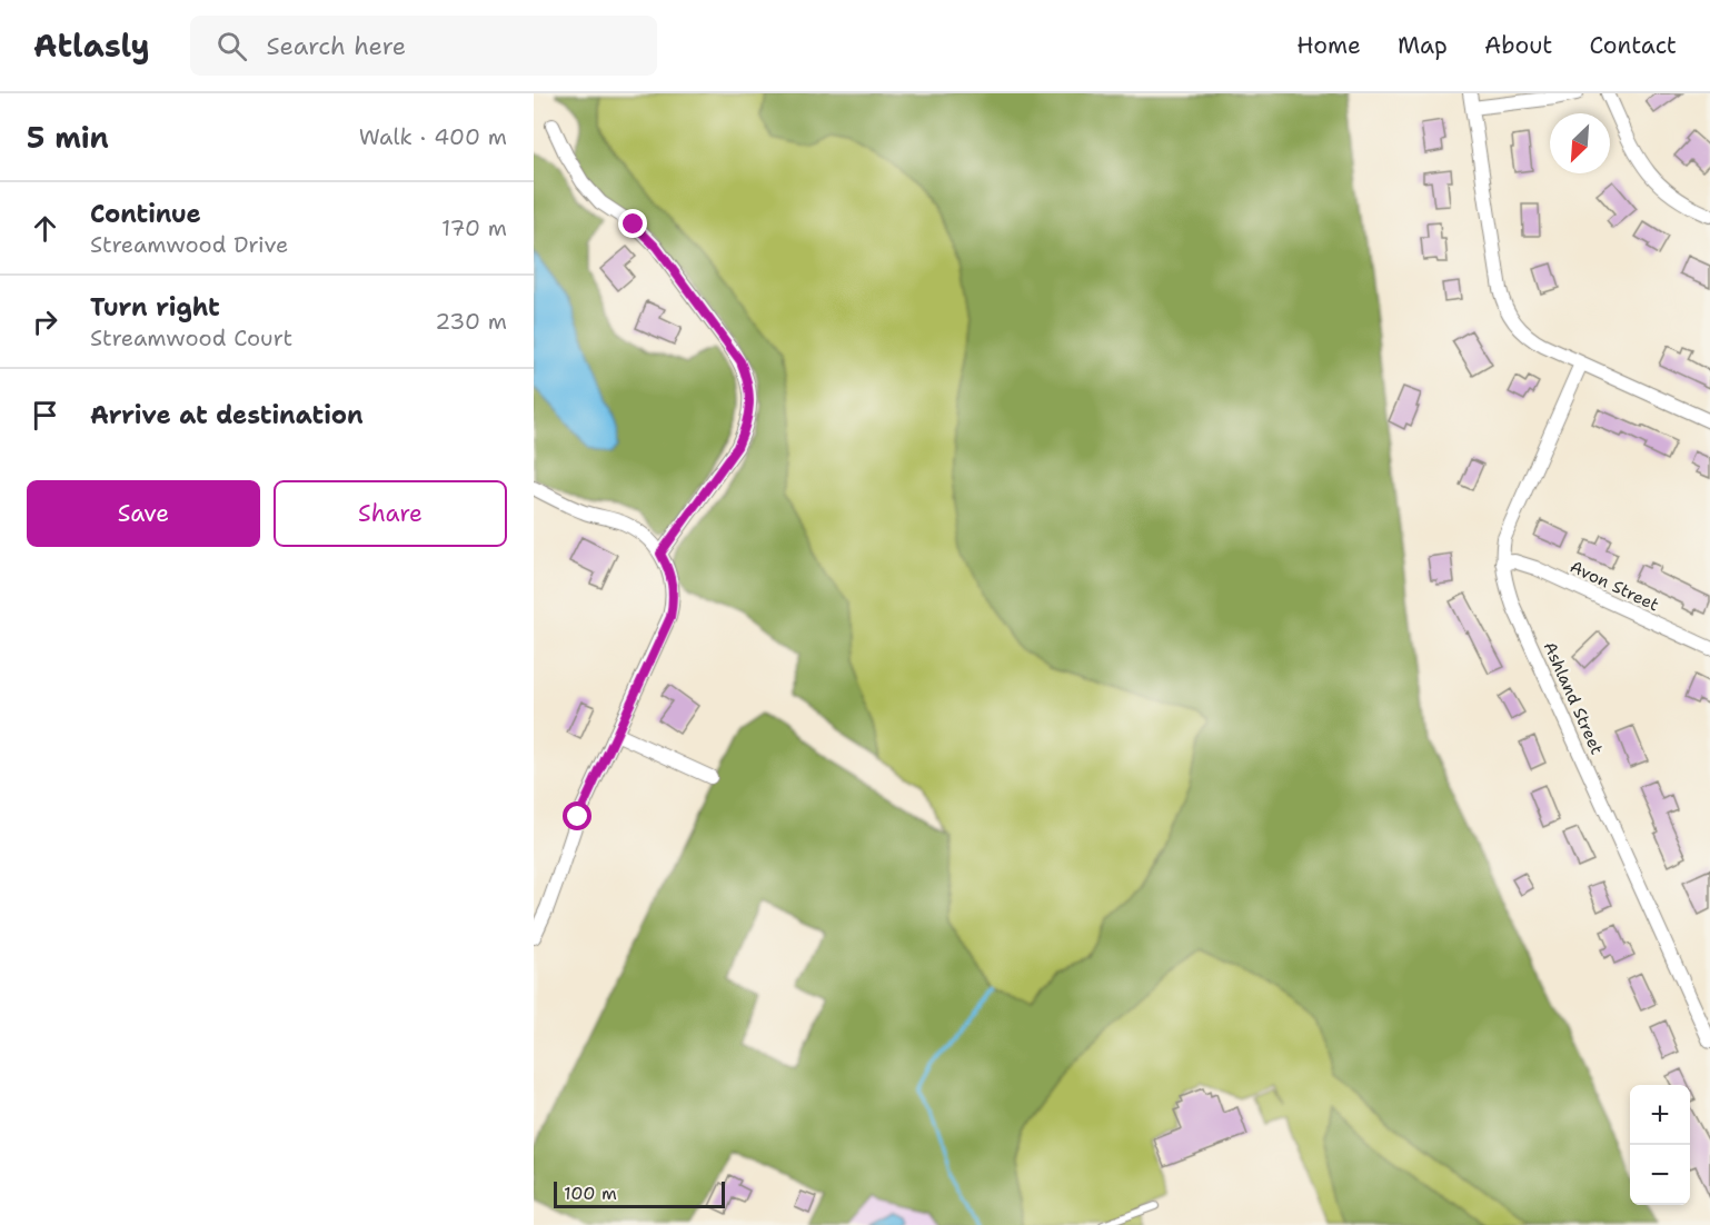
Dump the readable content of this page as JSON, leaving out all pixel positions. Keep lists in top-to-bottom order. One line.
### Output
{"streets":{"street":["Avon Street","Ashland Street"]},"crossings":[["Avon Street","Ashland Street"]],"scale_bar":"100 m","north":"bottom left","page":{"header":"Atlasly","search":"Search here","nav":["Home","Map","About","Contact"],"heading":["5 min","Walk · 400 m"],"list":[["Continue","Streamwood Drive","170 m"],["Turn right","Streamwood Court","230 m"],"Arrive at destination"],"buttons":["Save","Share"],"map_buttons":["+","−"],"scale":"100 m"}}
